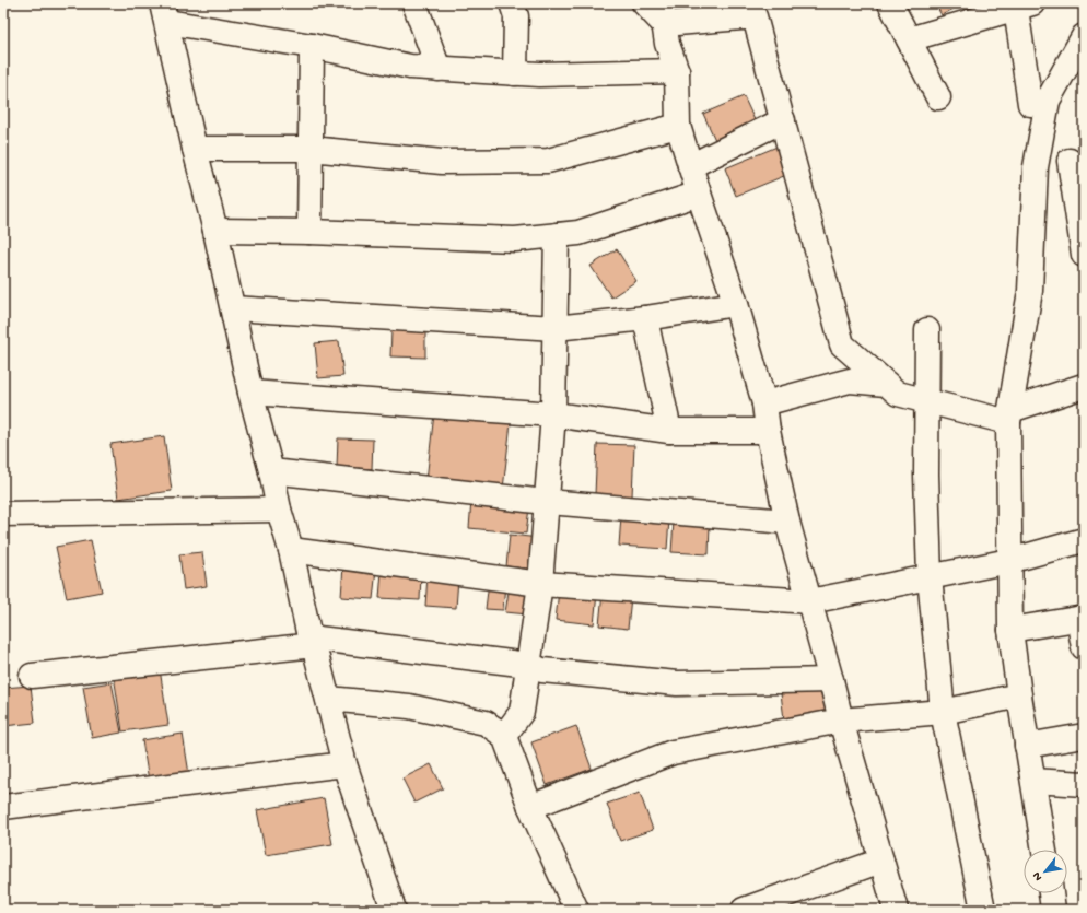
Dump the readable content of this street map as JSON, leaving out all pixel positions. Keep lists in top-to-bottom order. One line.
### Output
{"north":"bottom left"}
